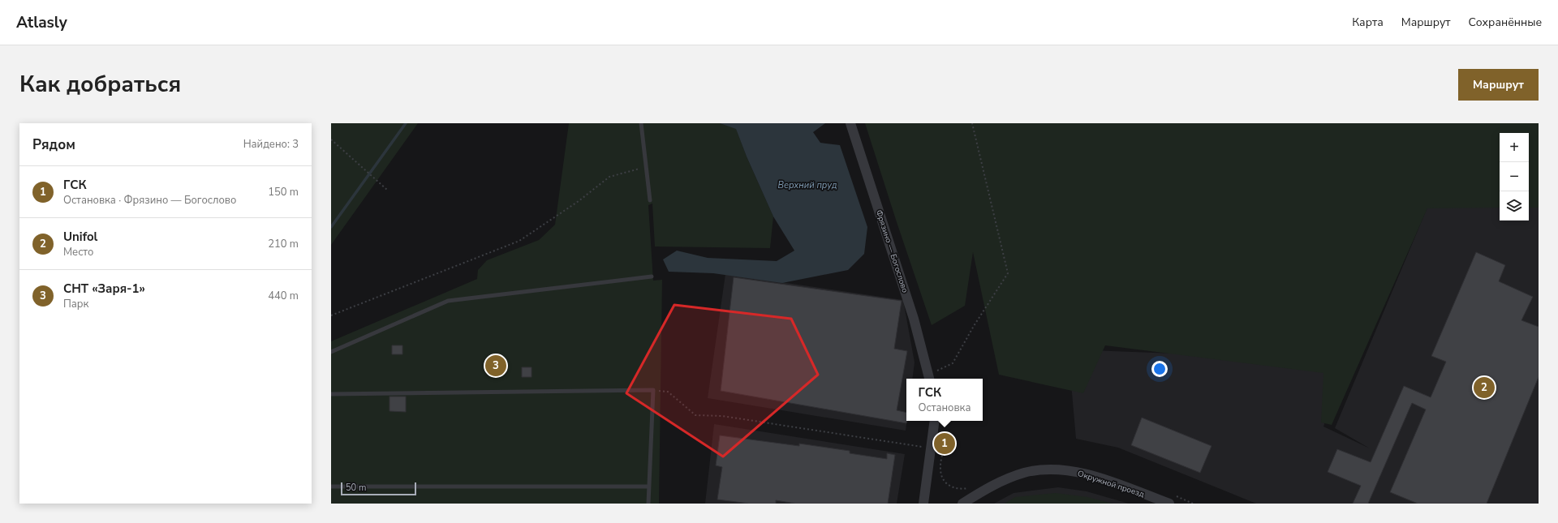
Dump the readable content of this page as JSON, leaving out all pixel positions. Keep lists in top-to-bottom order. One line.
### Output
{"streets":{"street":["Фрязино — Богослово","Окружной проезд"]},"water":["Верхний пруд"],"scale_bar":"50 m","page":{"header":"Atlasly","nav":["Карта","Маршрут","Сохранённые"],"title":"Как добраться","buttons":"Маршрут","heading":["Рядом","Найдено: 3"],"map_buttons":["+","−"],"list":[{"mark":"1","name":"ГСК","note":"Остановка · Фрязино — Богослово","value":"150 m"},{"mark":"2","name":"Unifol","note":"Место","value":"210 m"},{"mark":"3","name":"СНТ «Заря-1»","note":"Парк","value":"440 m"}],"pins":["3","2","1"],"popup":["ГСК","Остановка"],"scale":"50 m"}}
